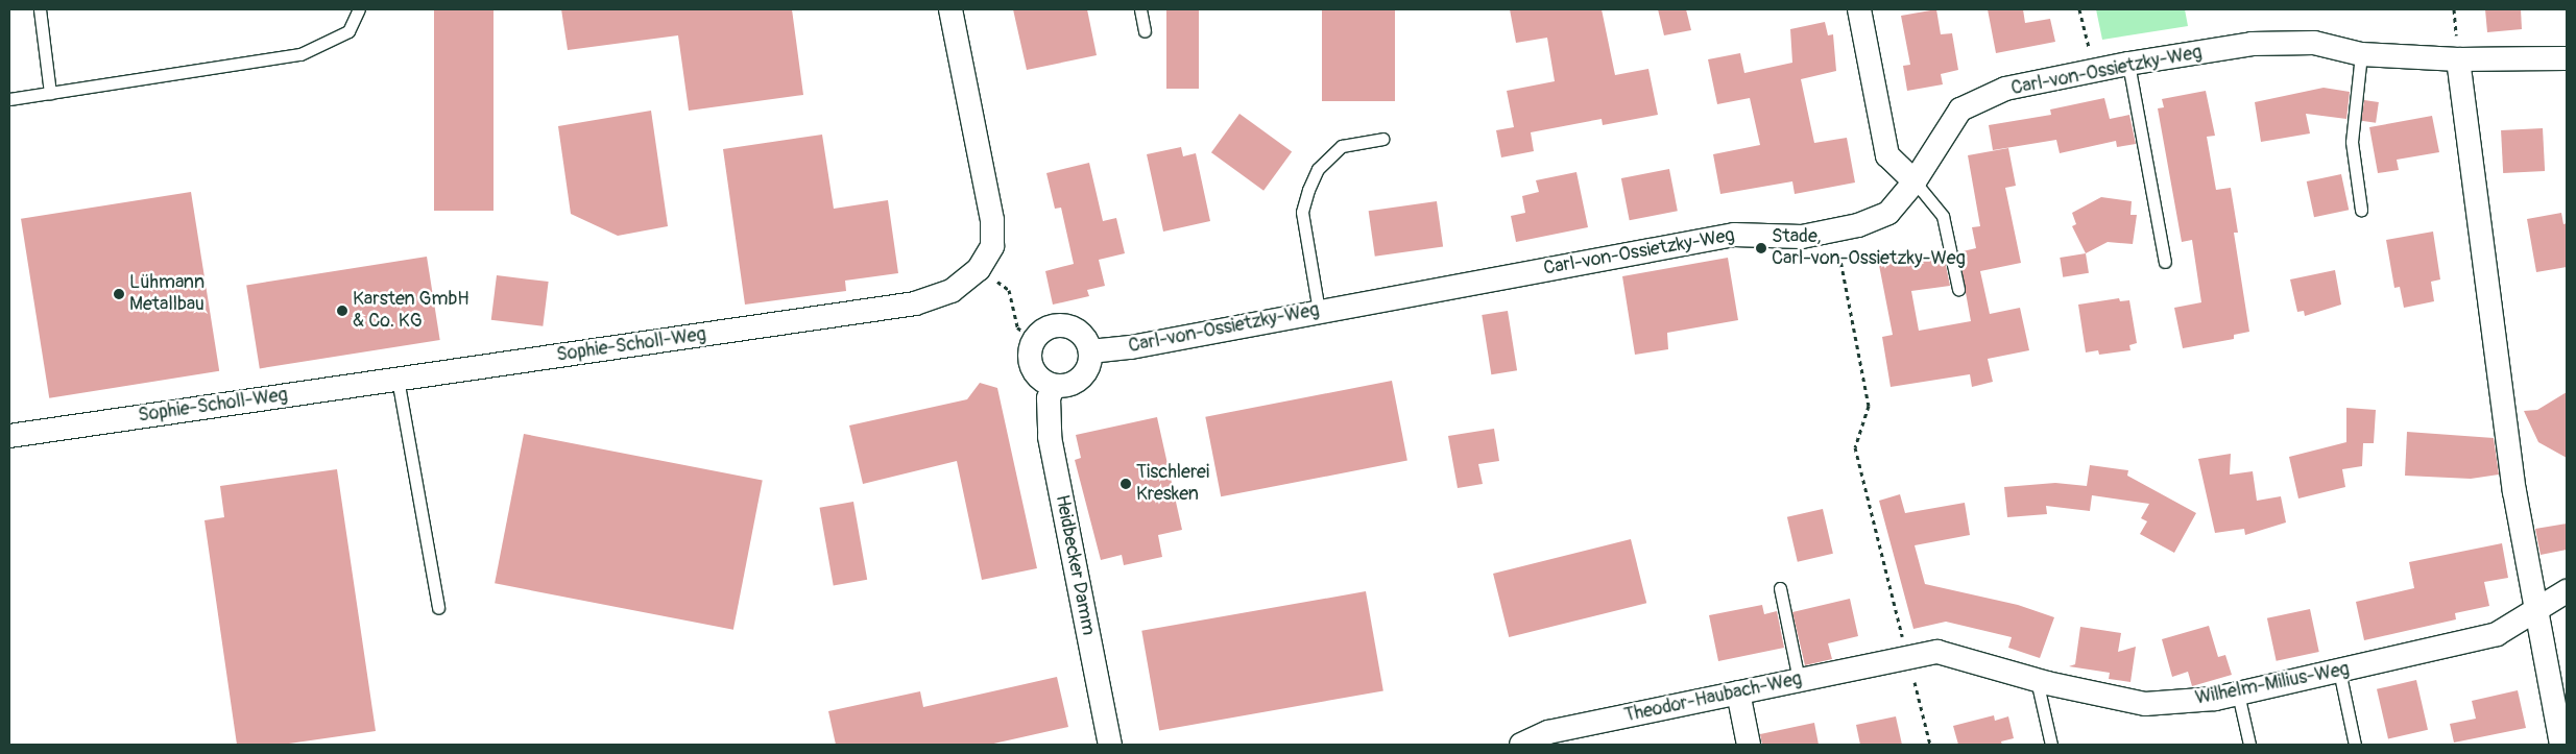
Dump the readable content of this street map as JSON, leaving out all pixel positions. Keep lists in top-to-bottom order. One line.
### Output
{"streets":{"street":["Carl-von-Ossietzky-Weg","Sophie-Scholl-Weg","Heidbecker Damm","Wilhelm-Milius-Weg","Theodor-Haubach-Weg"]},"crossings":[["Carl-von-Ossietzky-Weg","Heidbecker Damm"],["Wilhelm-Milius-Weg","Theodor-Haubach-Weg"]],"places":["Stade, Carl-von-Ossietzky-Weg","Lühmann Metallbau","Karsten GmbH & Co. KG","Tischlerei Kresken"]}
